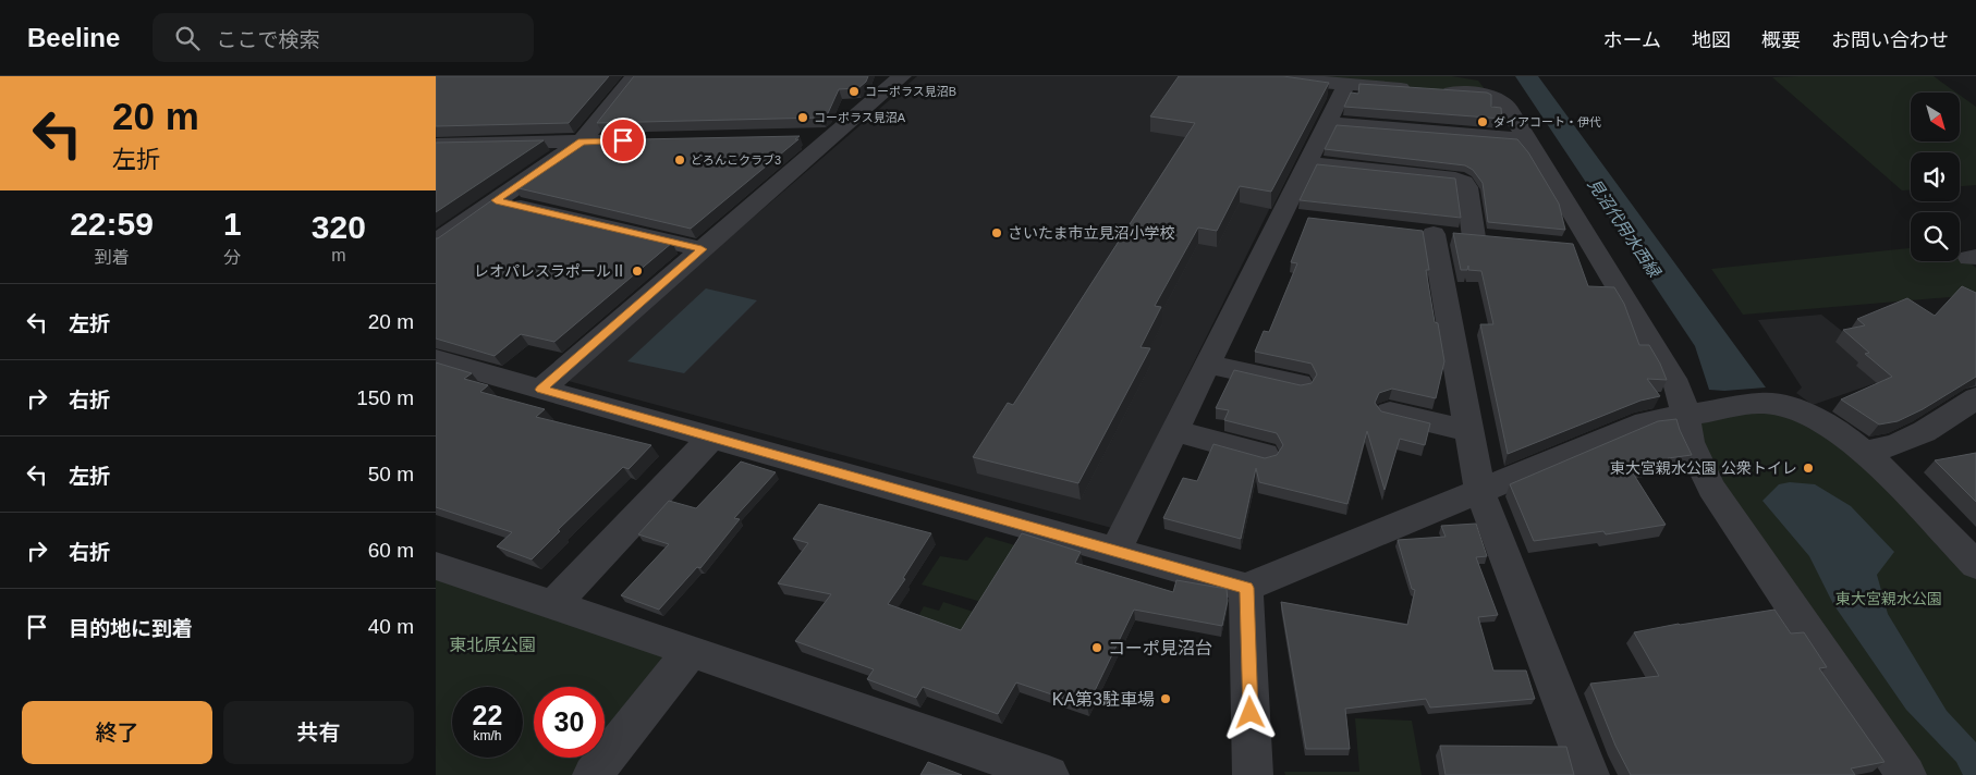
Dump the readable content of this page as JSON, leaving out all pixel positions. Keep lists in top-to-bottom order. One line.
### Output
{"water":["見沼代用水西緑"],"parks":["東大宮親水公園","東北原公園"],"places":["コーポラス見沼B","コーポラス見沼A","ダイアコート・伊代","どろんこクラブ3","さいたま市立見沼小学校","レオパレスラポールⅡ","東大宮親水公園 公衆トイレ","コーポ見沼台","KA第3駐車場"],"north":"bottom right","page":{"header":"Beeline","search":"ここで検索","nav":["ホーム","地図","概要","お問い合わせ"],"turn":["20 m","左折"],"eta":["22:59","到着","1","分","320","m"],"list":[{"name":"左折","value":"20 m"},{"name":"右折","value":"150 m"},{"name":"左折","value":"50 m"},{"name":"右折","value":"60 m"},{"name":"目的地に到着","value":"40 m"}],"speed":"22 km/h","limit":"30","buttons":["終了","共有"]}}
